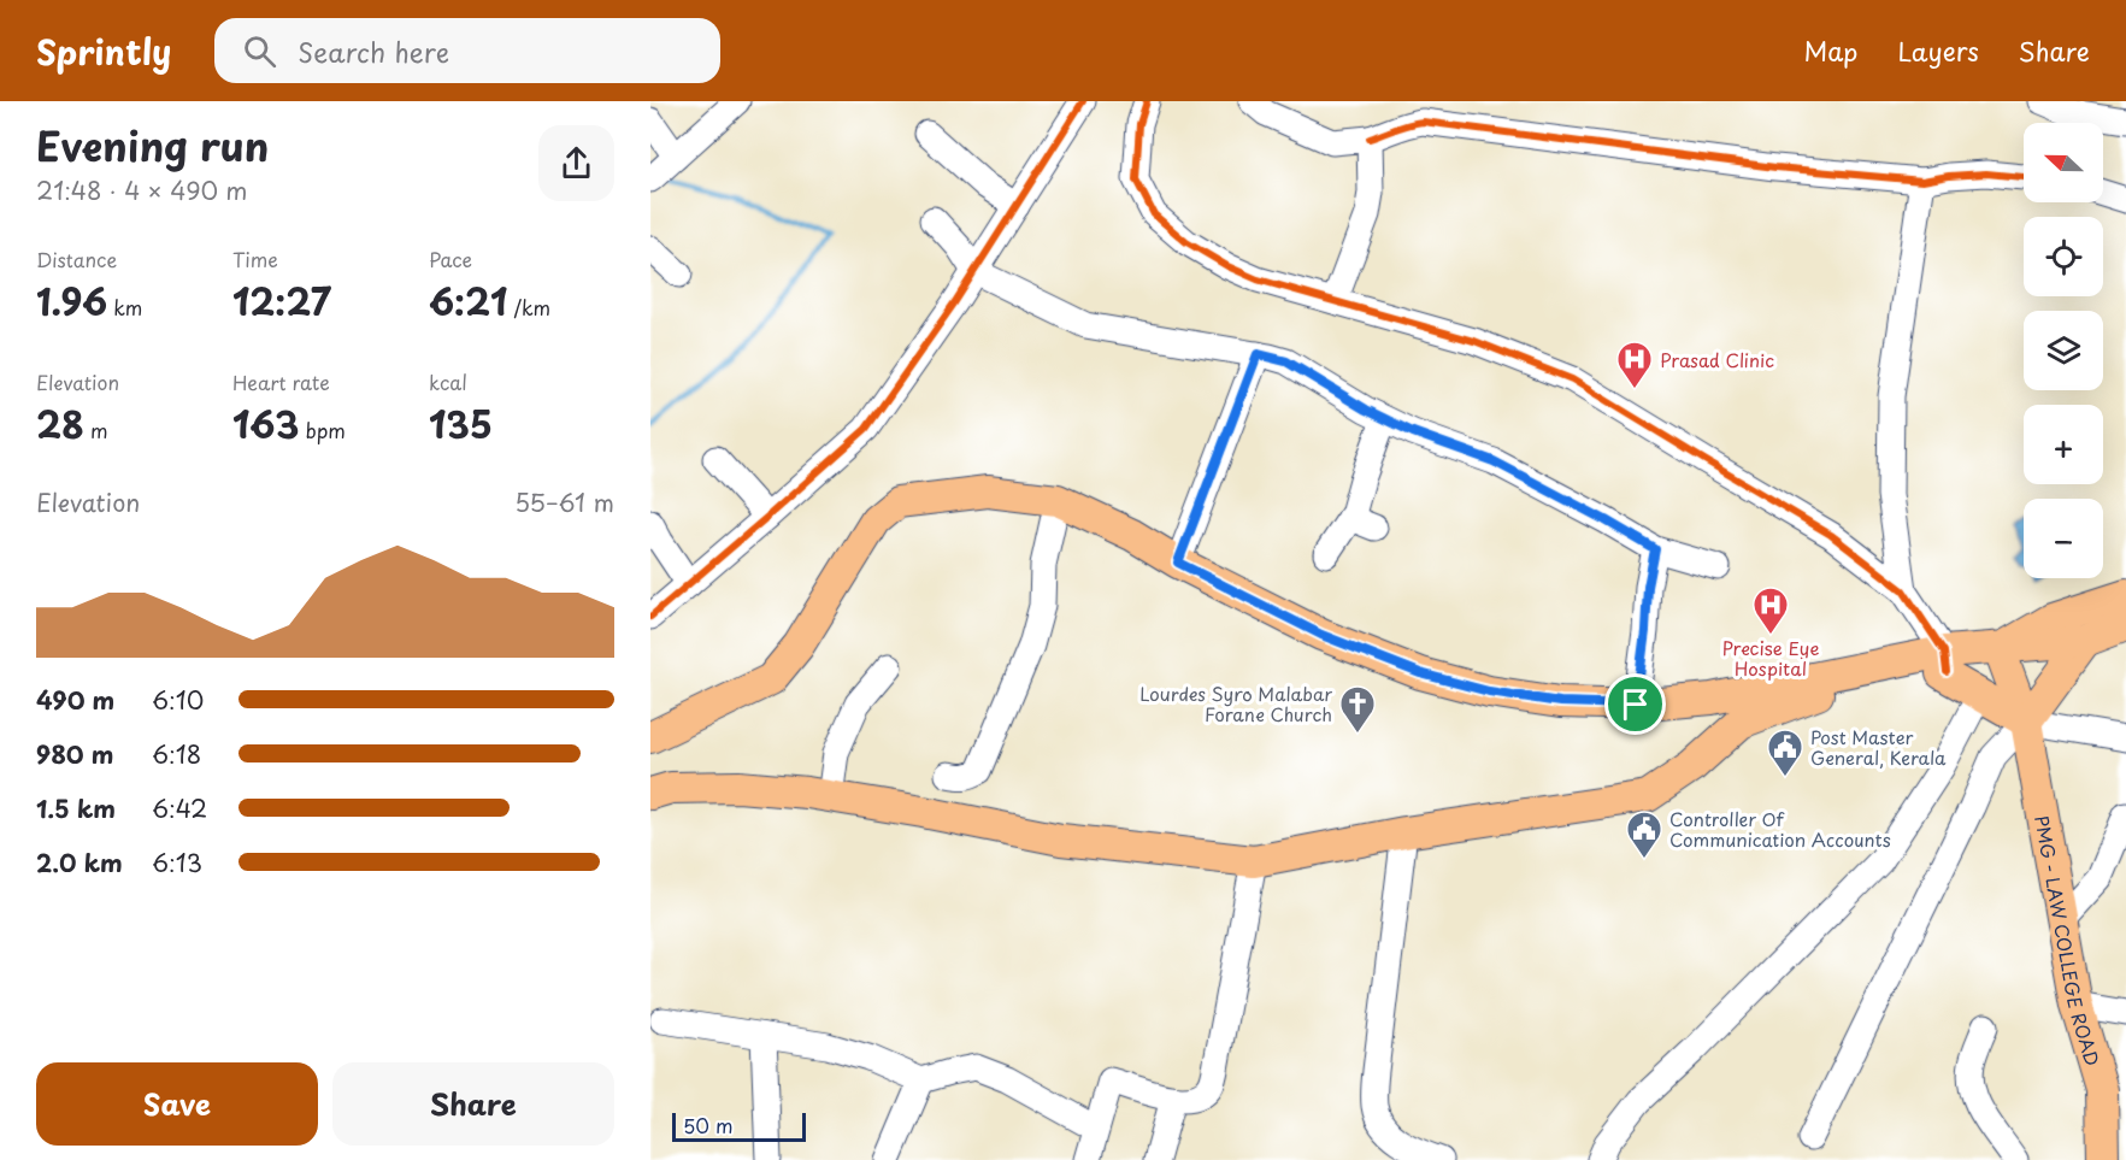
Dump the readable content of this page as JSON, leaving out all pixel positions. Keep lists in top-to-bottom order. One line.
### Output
{"streets":{"main road":["PMG - LAW COLLEGE ROAD"]},"places":{"hospital":["Prasad Clinic","Precise Eye Hospital"],"church":["Lourdes Syro Malabar Forane Church"],"public building":["Post Master General, Kerala","Controller Of Communication Accounts"]},"scale_bar":"50 m","north":"left","page":{"header":"Sprintly","search":"Search here","nav":["Map","Layers","Share"],"heading":["Evening run","21:48 · 4 × 490 m"],"map_buttons":["+","−"],"stats":[["Distance","1.96 km"],["Time","12:27"],["Pace","6:21 /km"],["Elevation","28 m"],["Heart rate","163 bpm"],["kcal","135"]],"chart":["Elevation","55–61 m"],"list":[{"name":"490 m","note":"6:10"},{"name":"980 m","note":"6:18"},{"name":"1.5 km","note":"6:42"},{"name":"2.0 km","note":"6:13"}],"buttons":["Save","Share"],"scale":"50 m"}}
